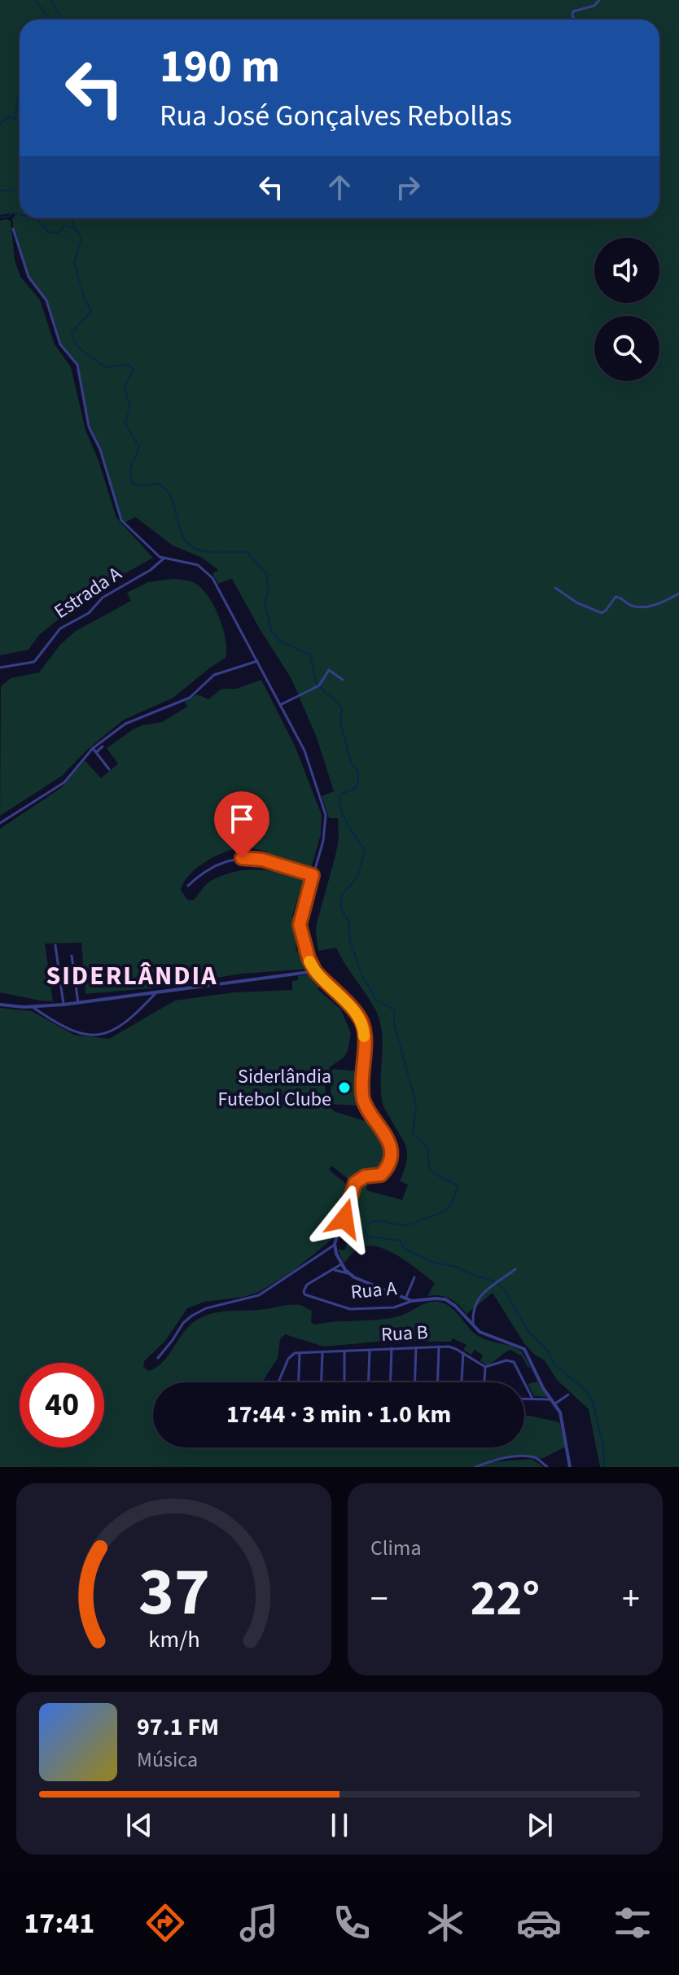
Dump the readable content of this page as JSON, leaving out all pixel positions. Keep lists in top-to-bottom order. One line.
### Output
{"streets":{"street":["Estrada A","Rua A","Rua B"]},"districts":["SIDERLÂNDIA"],"places":["Siderlândia Futebol Clube"],"page":{"turn":["190 m","Rua José Gonçalves Rebollas"],"limit":"40","trip":"17:44 · 3 min · 1.0 km","tile":"Clima","heat":["−","22°","+"],"song":["97.1 FM","Música"],"tabs":"17:41","gauge":["37","km/h"]}}
